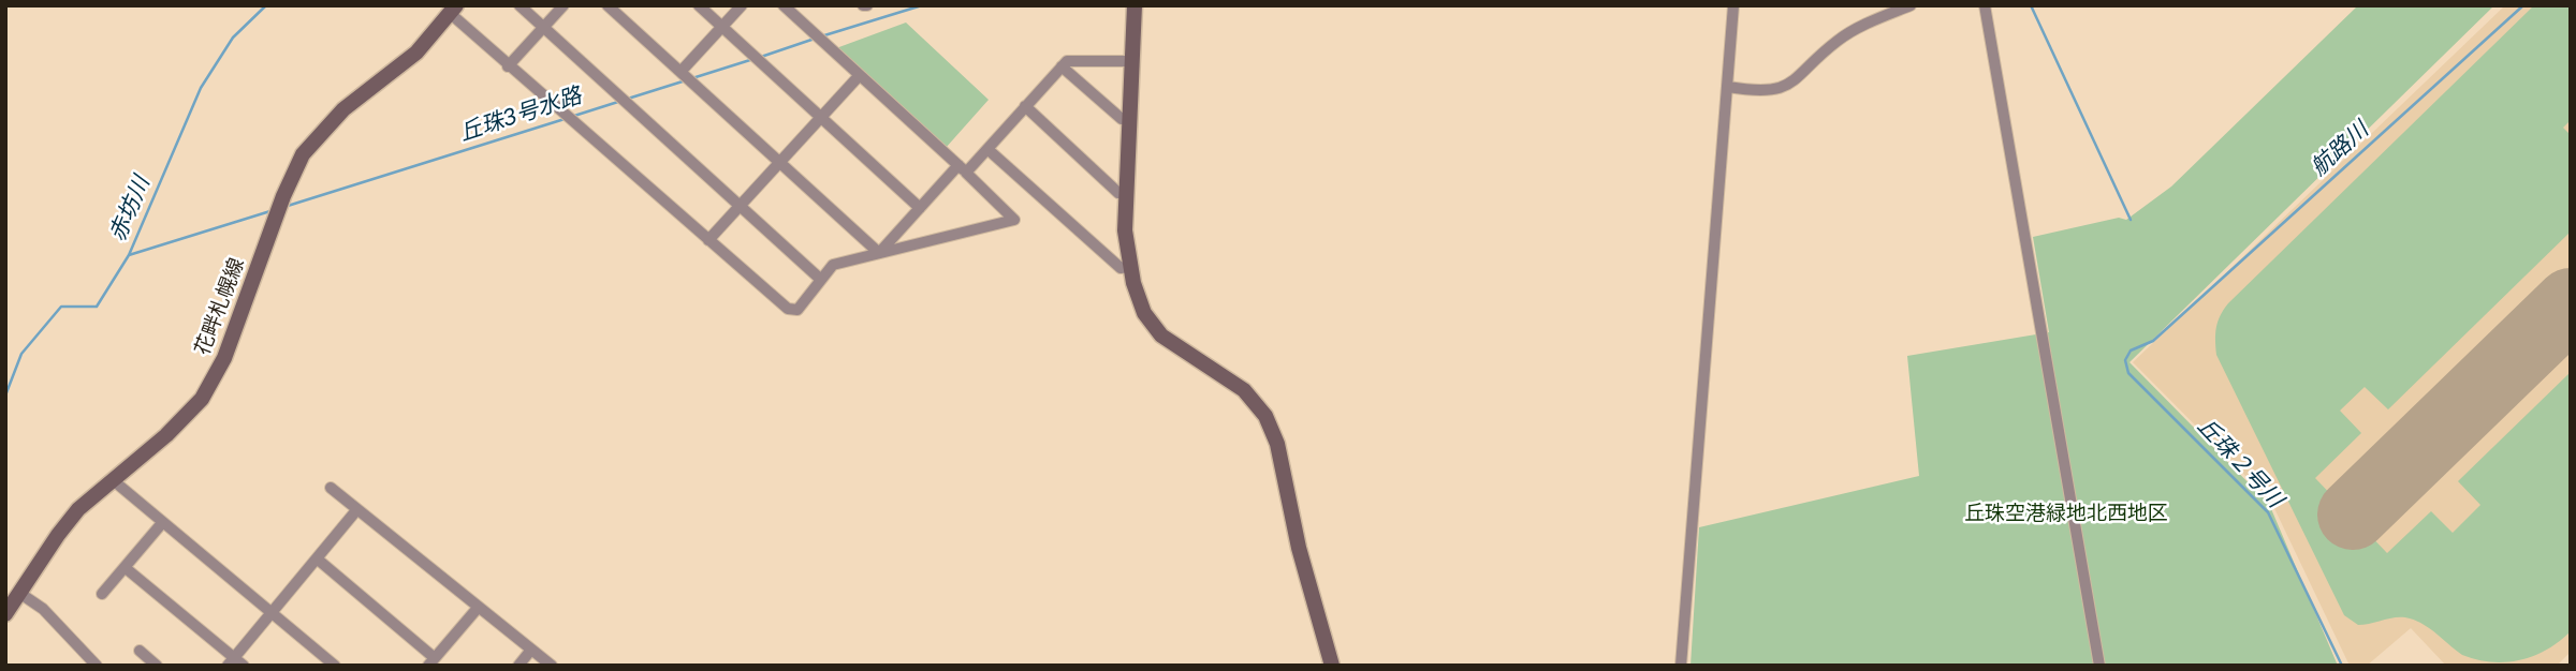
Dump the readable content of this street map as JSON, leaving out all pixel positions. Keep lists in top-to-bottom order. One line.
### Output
{"streets":{"main road":["花畔札幌線"]},"water":["丘珠3号水路","航路川","赤坊川","丘珠２号川"],"parks":["丘珠空港緑地北西地区"]}
